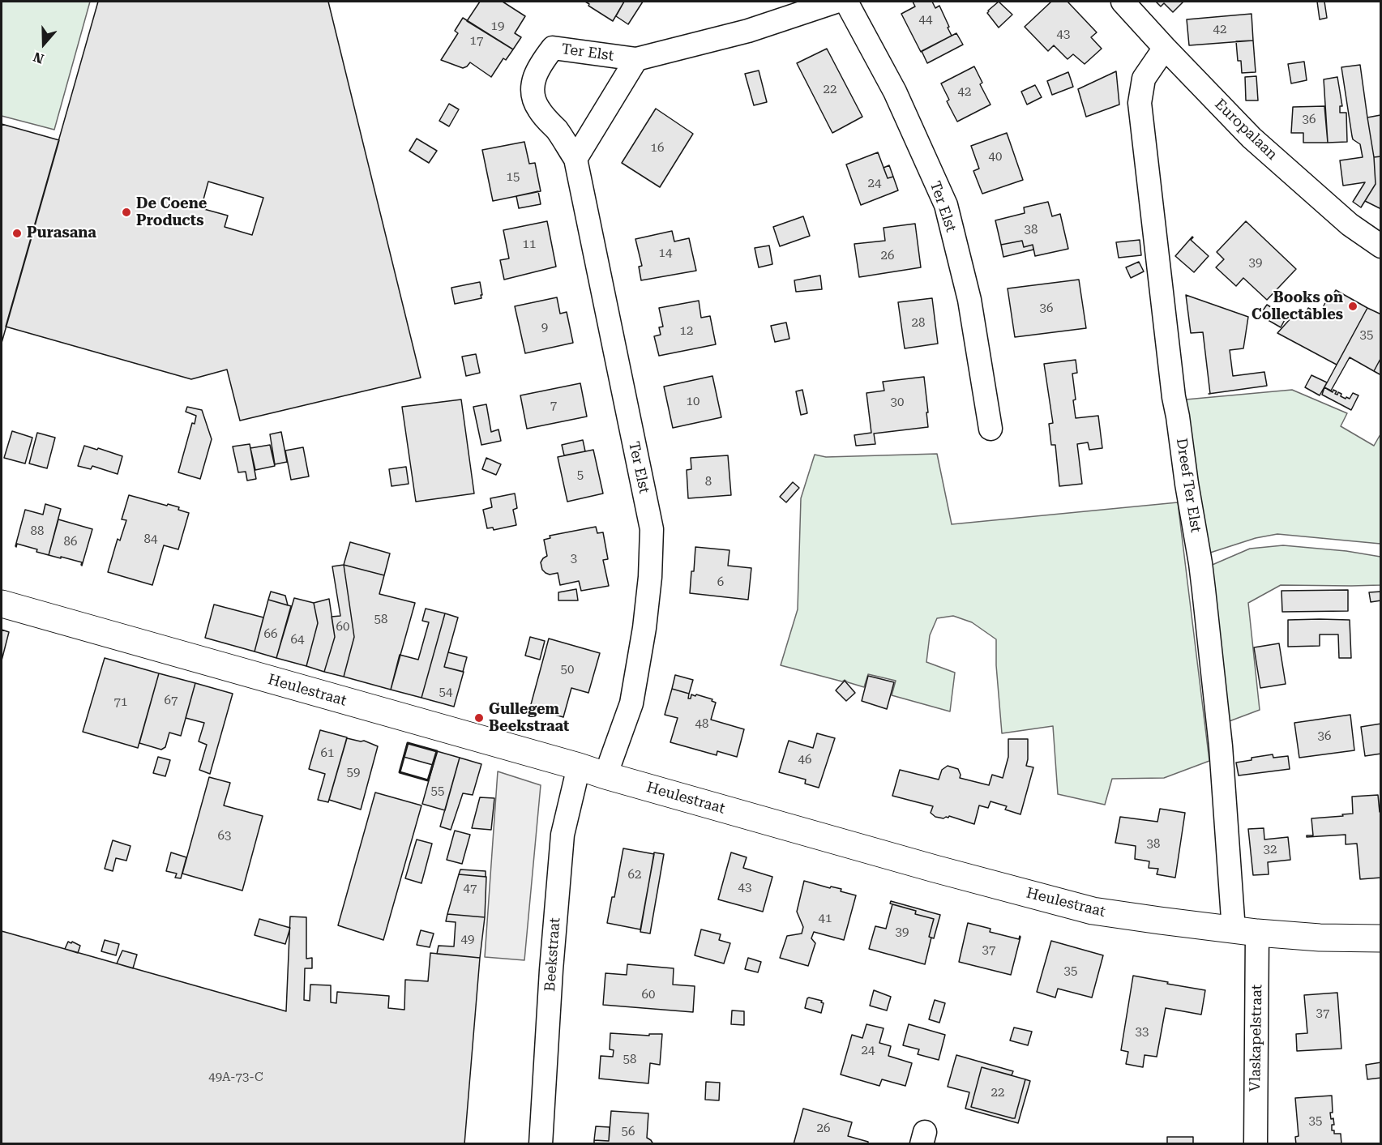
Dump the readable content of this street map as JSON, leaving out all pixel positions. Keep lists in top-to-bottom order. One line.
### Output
{"streets":{"street":["Ter Elst","Europalaan","Dreef Ter Elst","Heulestraat","Beekstraat","Vlaskapelstraat"]},"crossings":[["Ter Elst","Heulestraat"],["Europalaan","Dreef Ter Elst"],["Dreef Ter Elst","Heulestraat"],["Dreef Ter Elst","Vlaskapelstraat"],["Heulestraat","Beekstraat"],["Heulestraat","Vlaskapelstraat"]],"places":["De Coene Products","Purasana","Books on Collectables","Gullegem Beekstraat"],"house_numbers":["44","19","42","43","17","22","42","36","16","40","15","24","38","11","14","26","39","36","28","9","12","35","10","30","7","5","8","88","84","86","3","6","58","60","66","64","50","54","67","71","48","36","61","46","59","55","63","38","32","62","43","47","41","39","49","37","35","60","37","33","24","58","49A-73-C","22","35","26","56"],"north":"bottom"}
